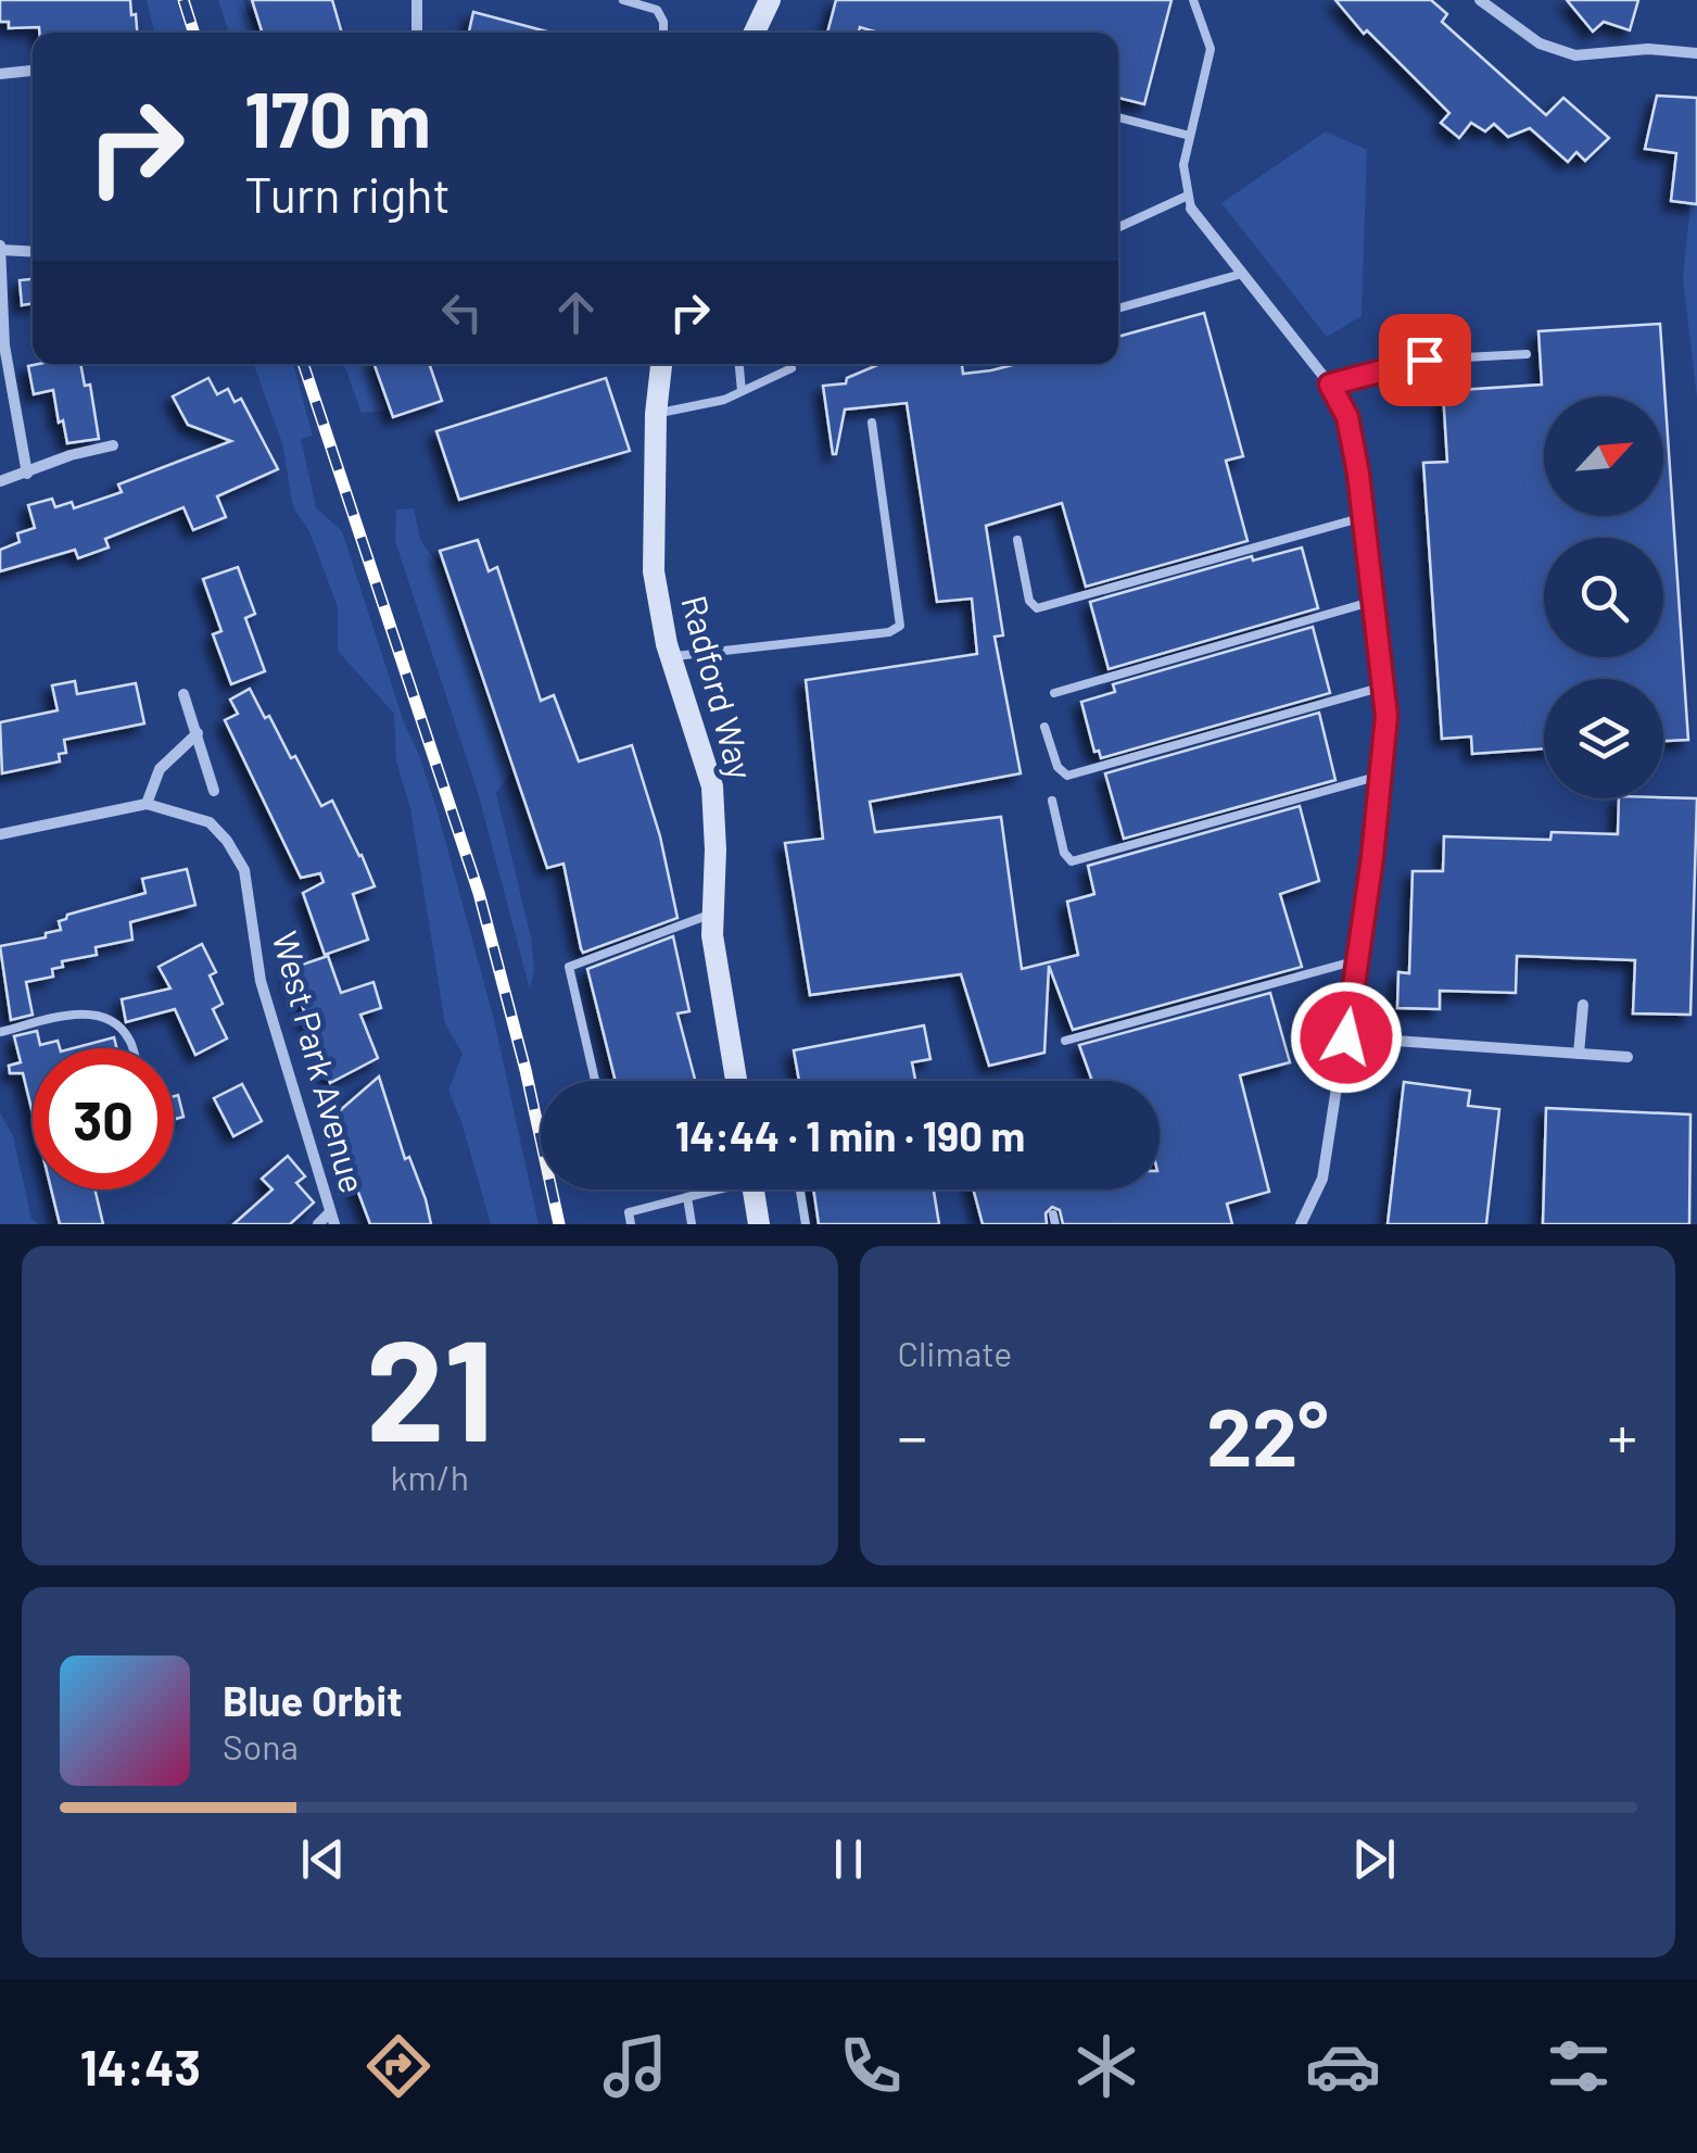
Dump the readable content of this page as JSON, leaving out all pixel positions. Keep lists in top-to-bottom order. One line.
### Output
{"streets":{"street":["Radford Way","West Park Avenue"]},"north":"top right","page":{"turn":["170 m","Turn right"],"limit":"30","trip":"14:44 · 1 min · 190 m","tile":[["21","km/h"],"Climate"],"heat":["−","22°","+"],"song":["Blue Orbit","Sona"],"tabs":"14:43"}}
